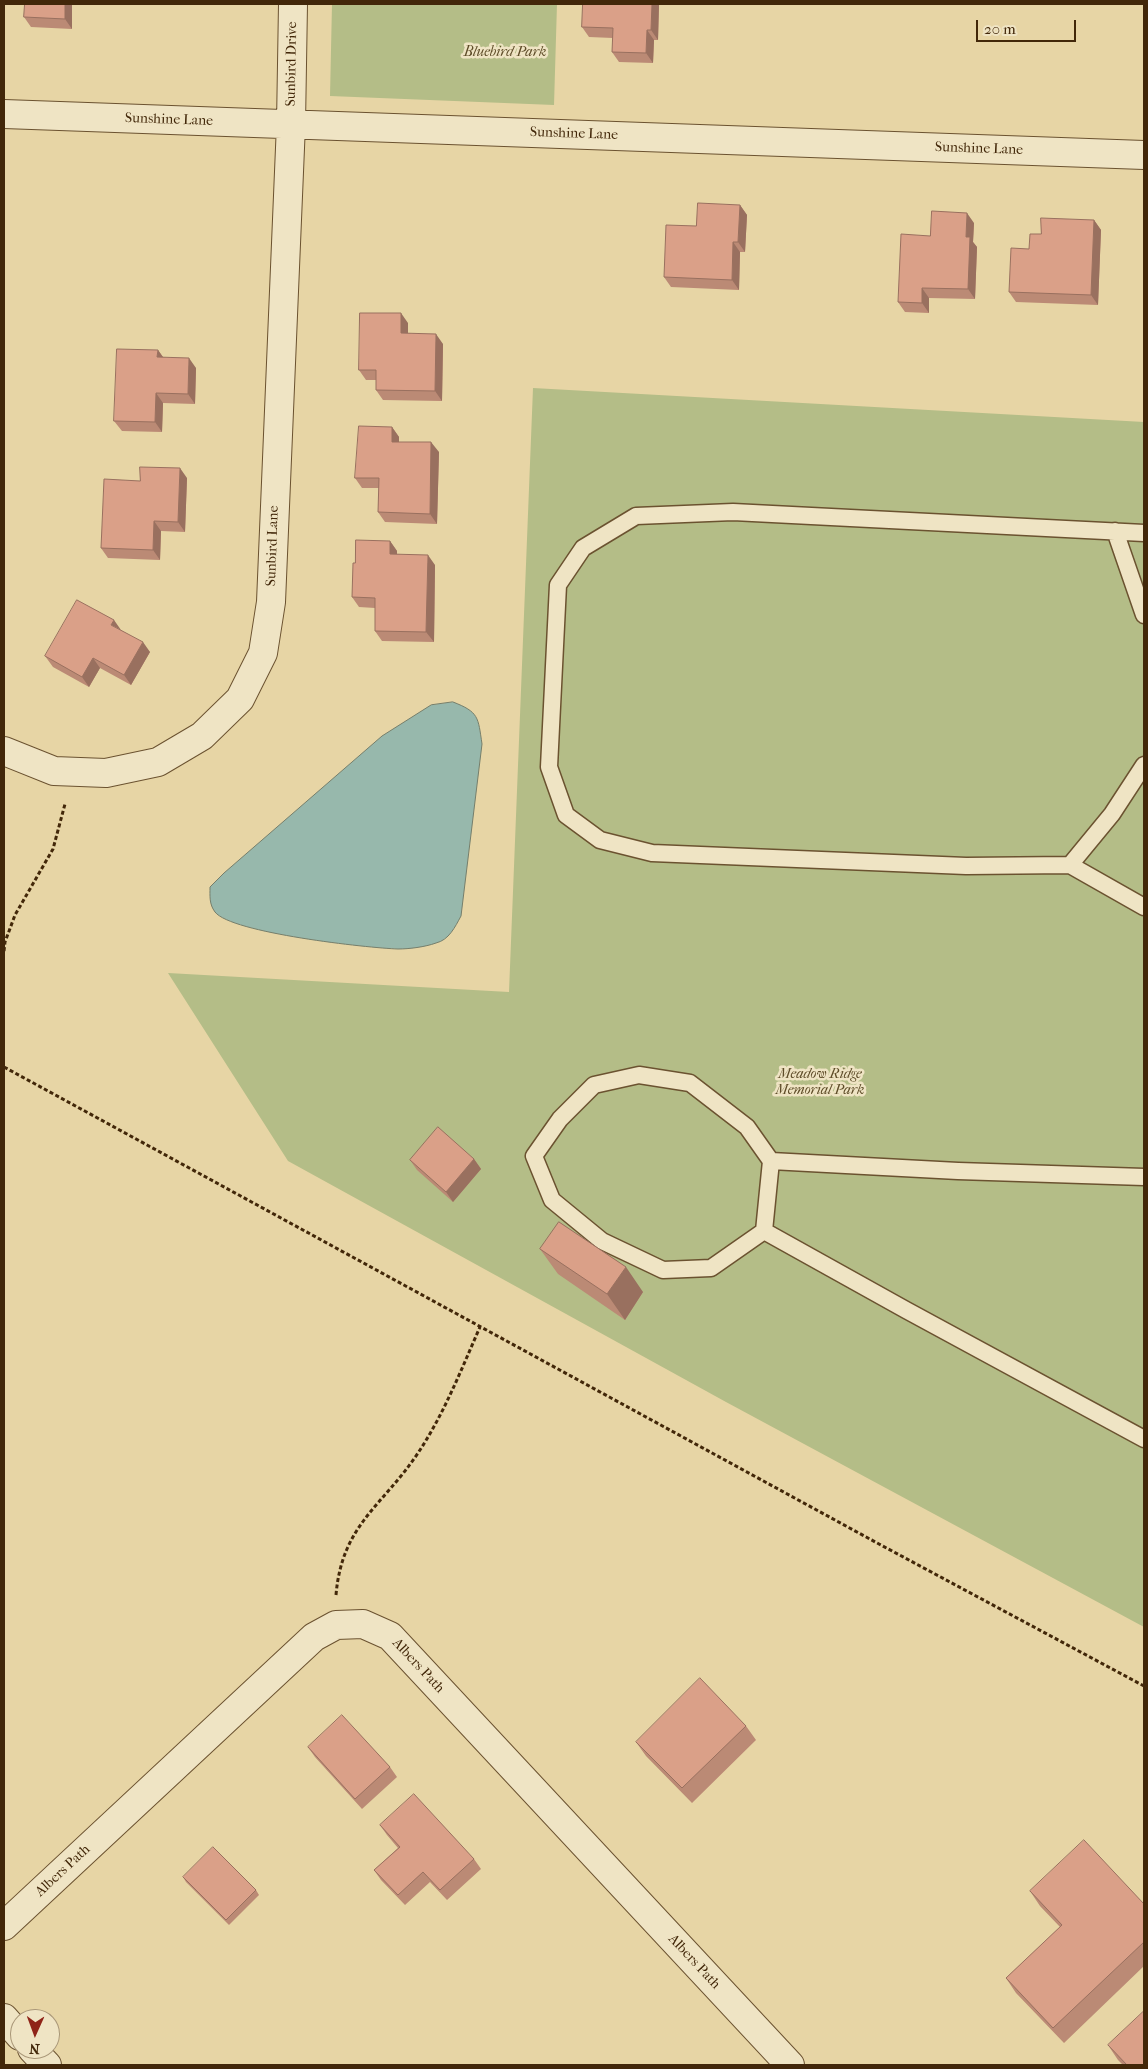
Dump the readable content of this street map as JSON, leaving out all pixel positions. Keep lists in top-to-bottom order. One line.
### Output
{"streets":{"street":["Sunbird Drive","Sunshine Lane","Sunbird Lane","Albers Path"]},"crossings":[["Sunbird Drive","Sunshine Lane"],["Sunbird Drive","Sunbird Lane"],["Sunshine Lane","Sunbird Lane"]],"parks":["Bluebird Park","Meadow Ridge Memorial Park"],"scale_bar":"20 m","north":"bottom"}
